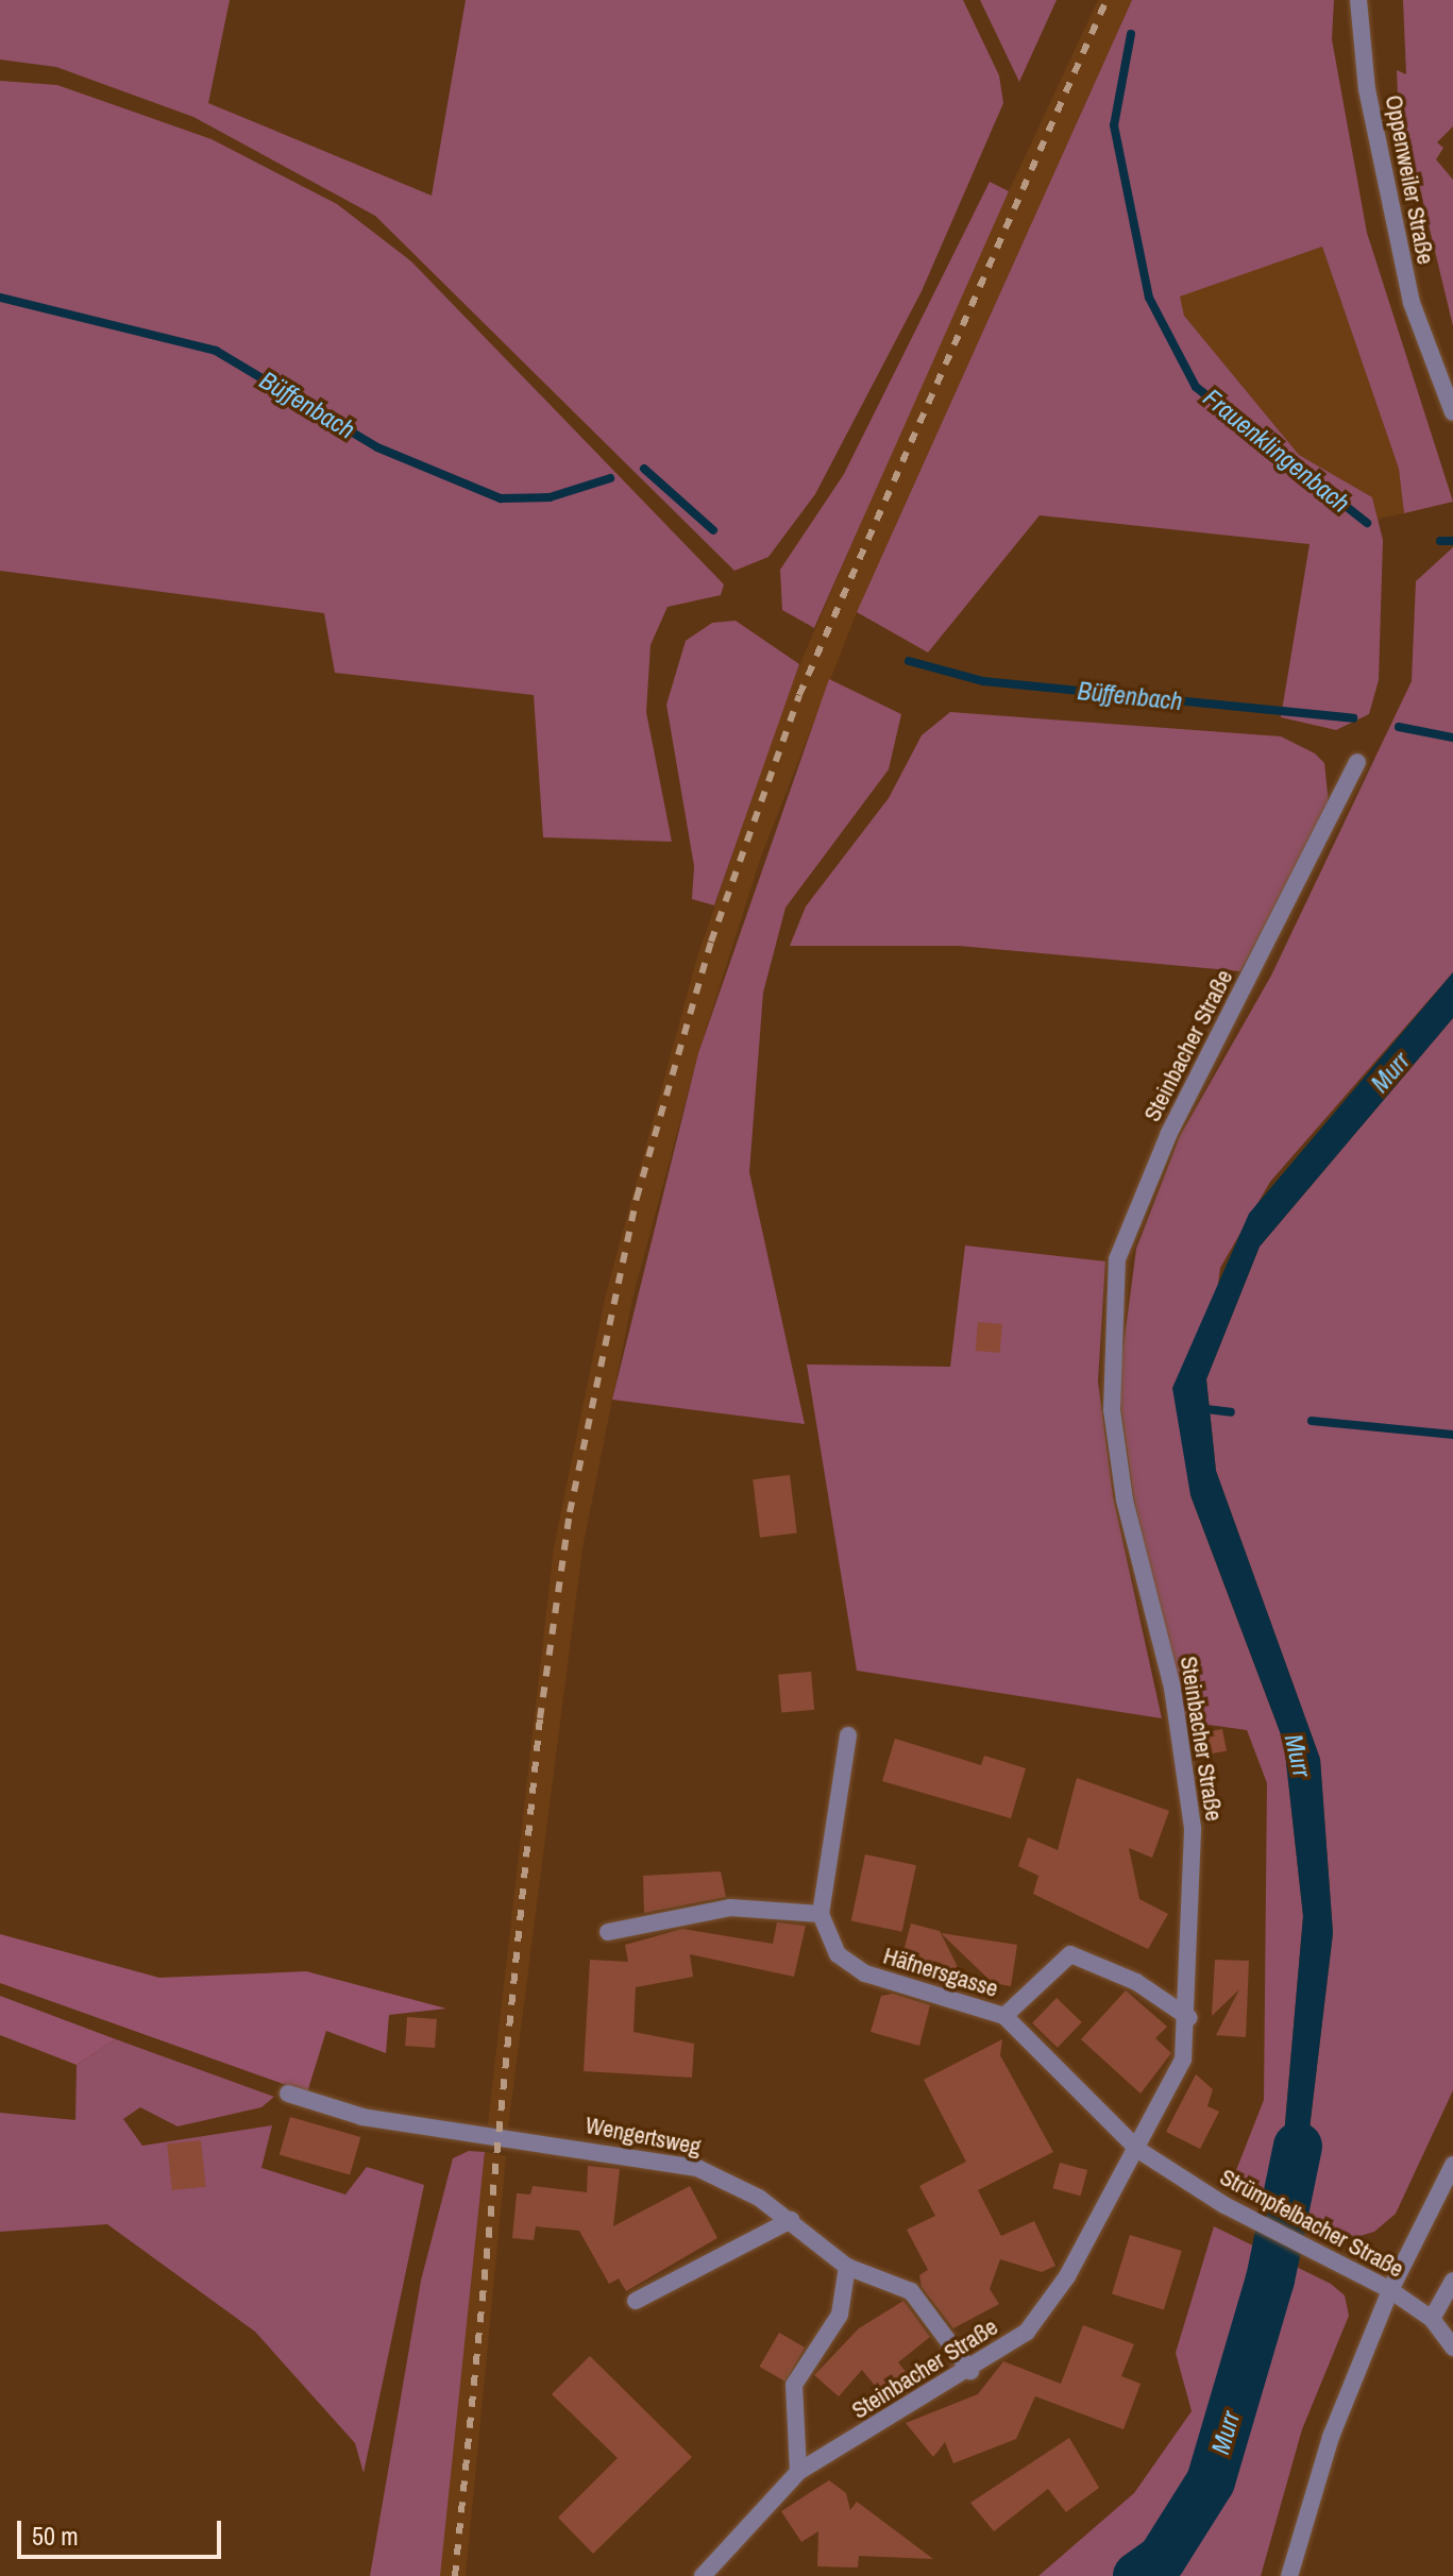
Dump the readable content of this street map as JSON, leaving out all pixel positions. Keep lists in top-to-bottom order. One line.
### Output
{"streets":{"street":["Oppenweiler Straße","Steinbacher Straße","Häfnersgasse","Wengertsweg","Strümpfelbacher Straße"]},"crossings":[["Steinbacher Straße","Häfnersgasse"],["Steinbacher Straße","Wengertsweg"],["Steinbacher Straße","Strümpfelbacher Straße"],["Häfnersgasse","Strümpfelbacher Straße"]],"water":["Büffenbach","Frauenklingenbach","Murr"],"scale_bar":"50 m"}
